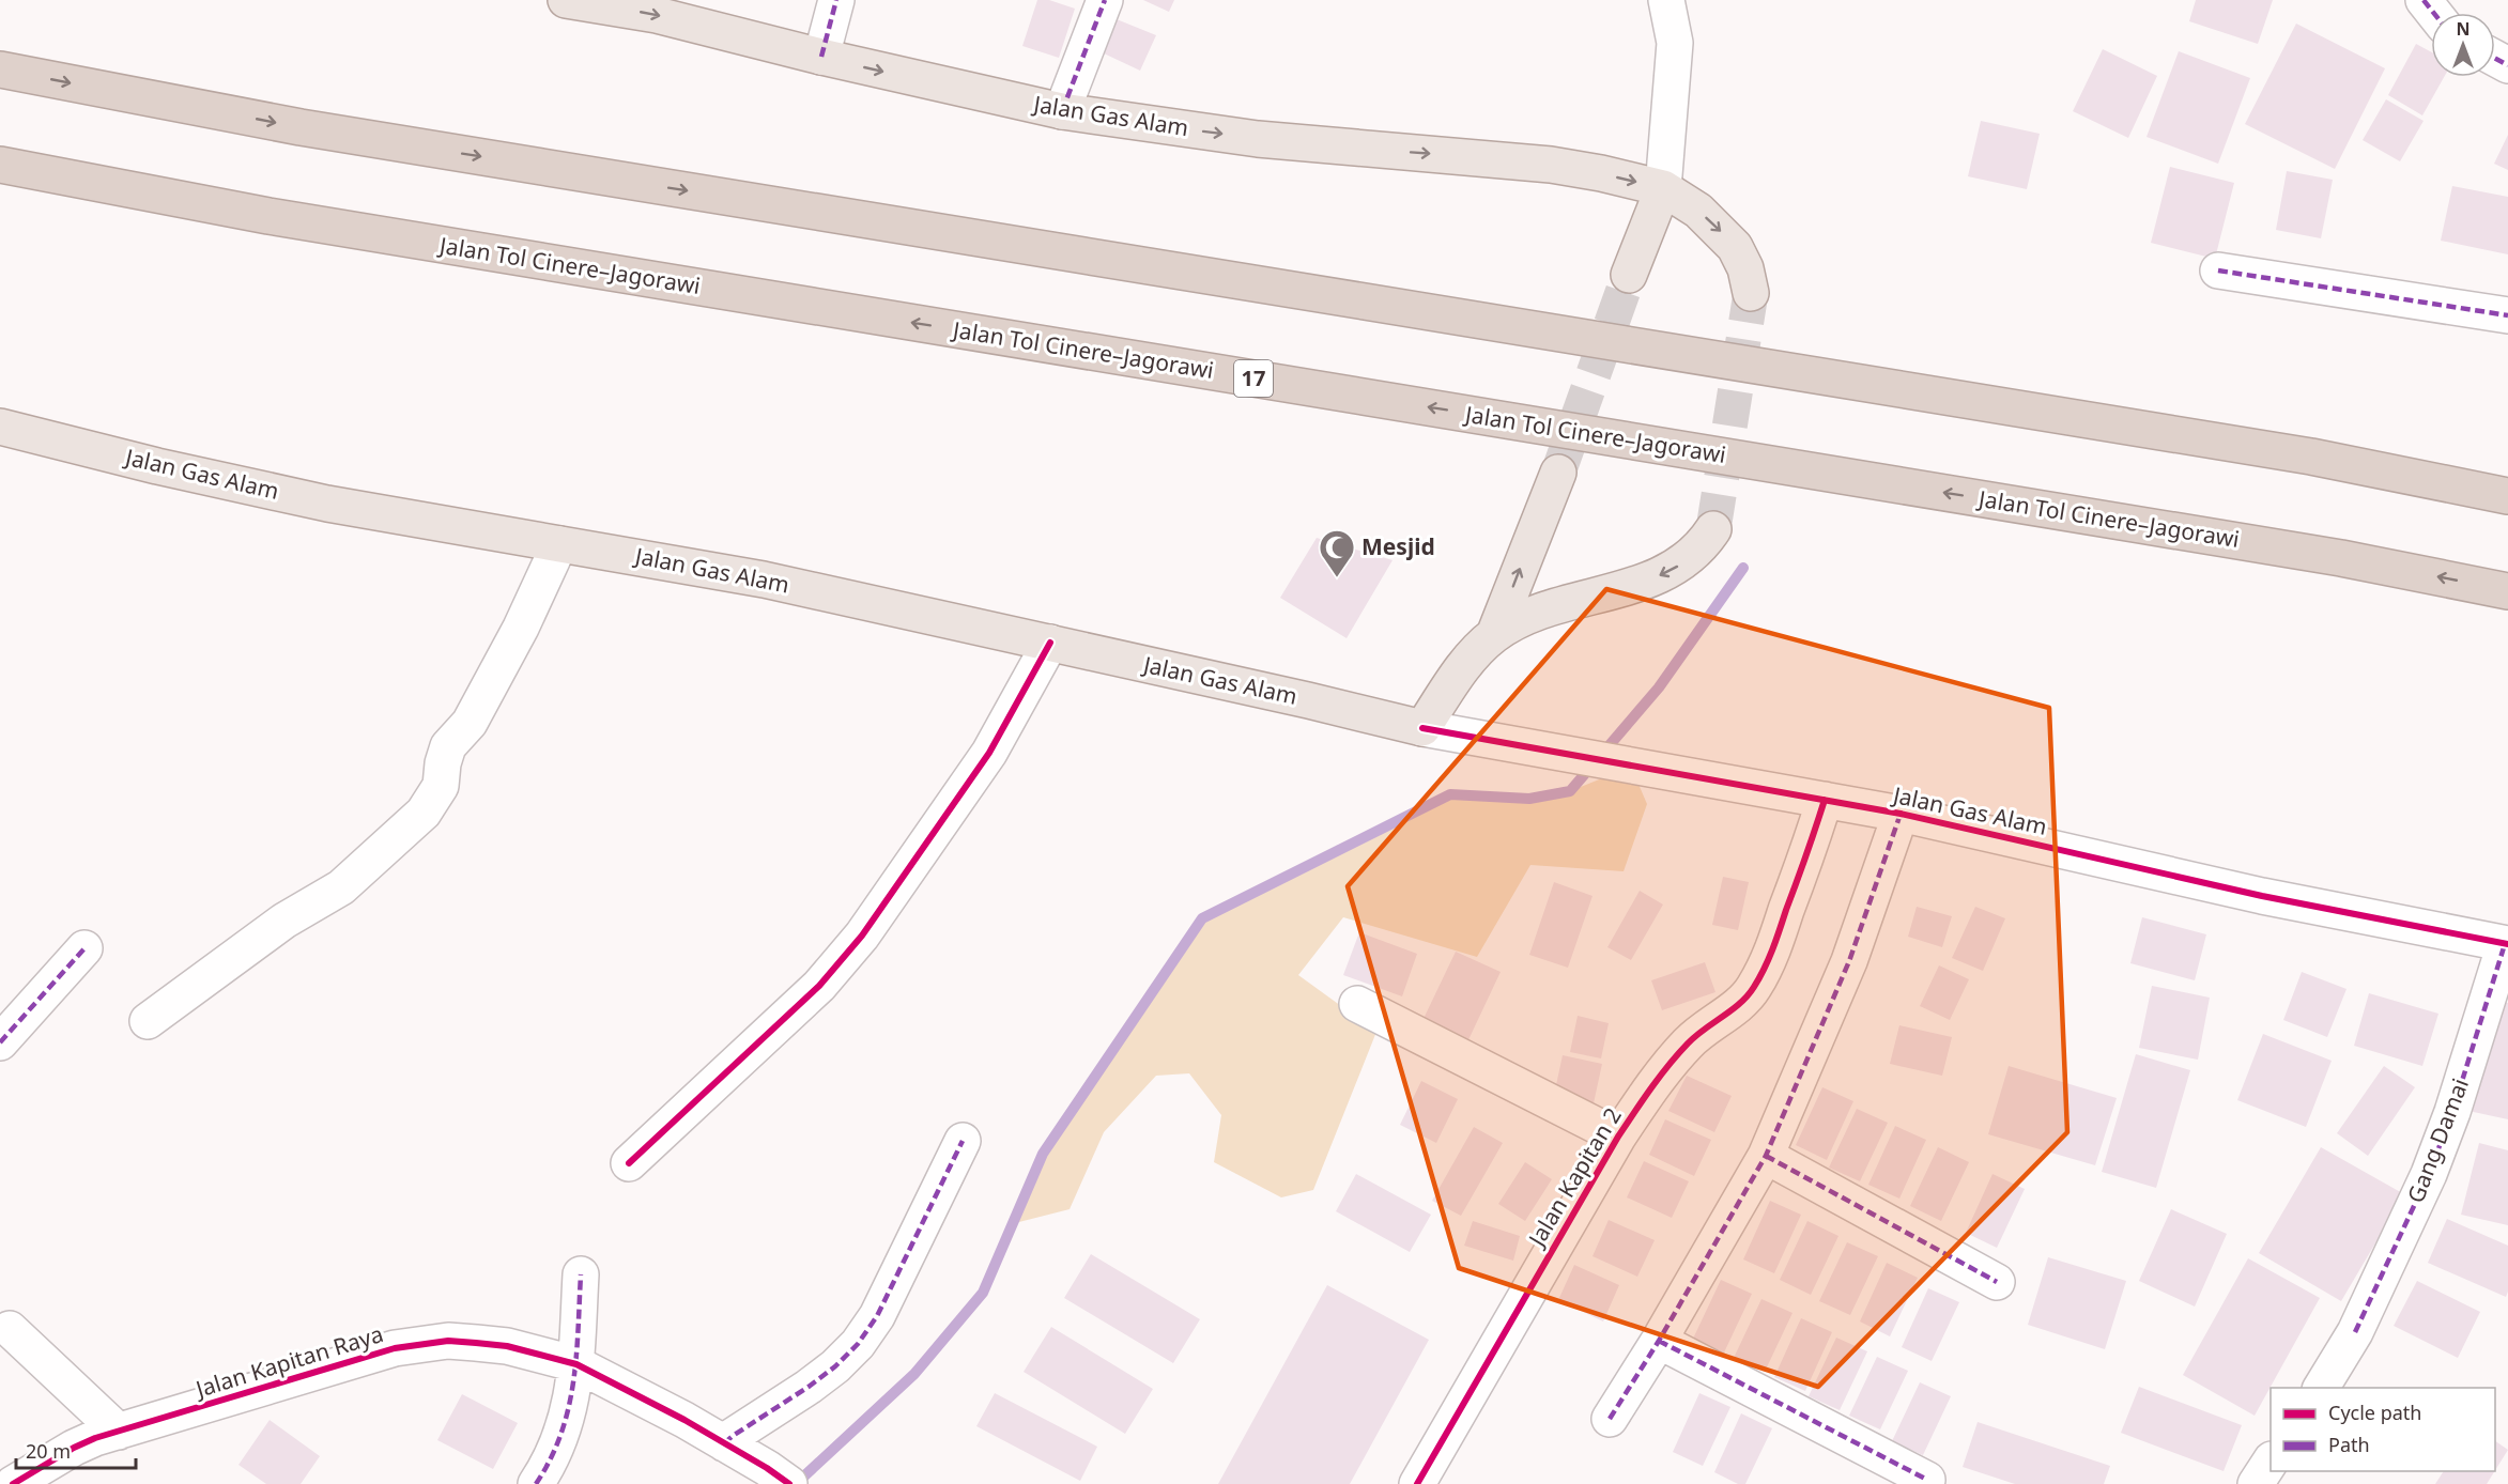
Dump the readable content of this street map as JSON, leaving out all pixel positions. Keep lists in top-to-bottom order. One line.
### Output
{"streets":{"highway":["Jalan Tol Cinere–Jagorawi","17"],"main road":["Jalan Gas Alam"],"street":["Gang Damai","Jalan Kapitan 2","Jalan Kapitan Raya"]},"crossings":[["Jalan Gas Alam","Gang Damai"],["Jalan Gas Alam","Jalan Kapitan 2"]],"places":{"mosque":["Mesjid"]},"legend":["Cycle path","Path"],"scale_bar":"20 m","north":"top"}
